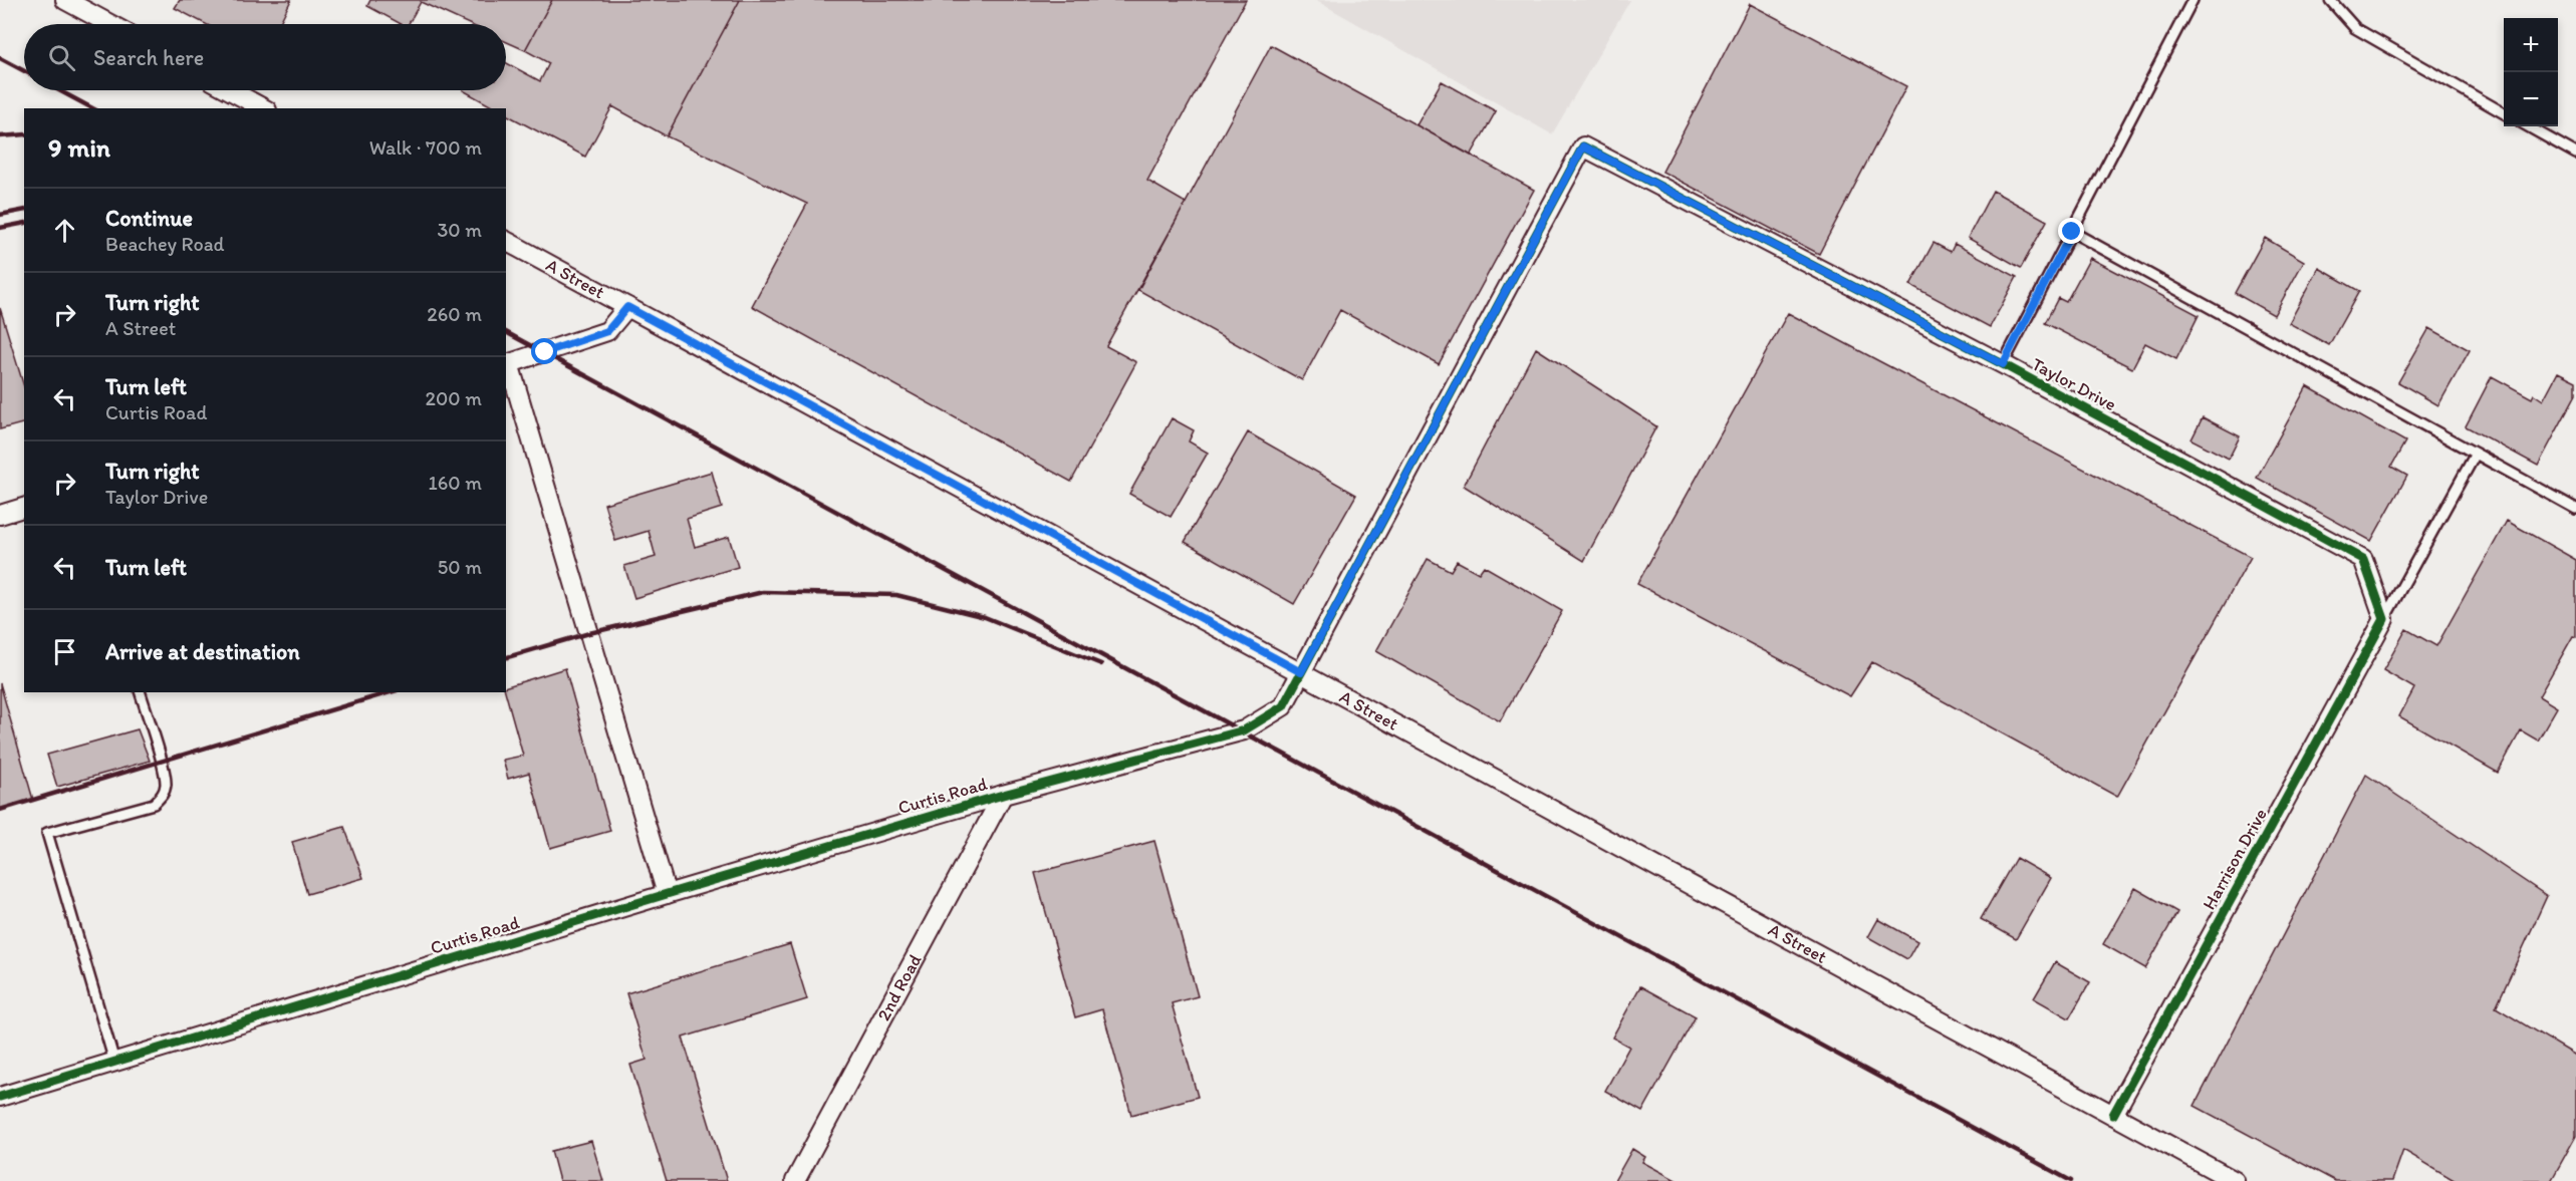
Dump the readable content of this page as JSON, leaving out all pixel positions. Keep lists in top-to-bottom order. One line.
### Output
{"streets":{"street":["A Street","Taylor Drive","Curtis Road","Harrison Drive","2nd Road"]},"crossings":[["A Street","Curtis Road"],["A Street","Harrison Drive"],["Taylor Drive","Curtis Road"],["Taylor Drive","Harrison Drive"],["Curtis Road","2nd Road"]],"page":{"map_buttons":["+","−"],"search":"Search here","heading":["9 min","Walk · 700 m"],"list":[["Continue","Beachey Road","30 m"],["Turn right","A Street","260 m"],["Turn left","Curtis Road","200 m"],["Turn right","Taylor Drive","160 m"],["Turn left","50 m"],"Arrive at destination"]}}
